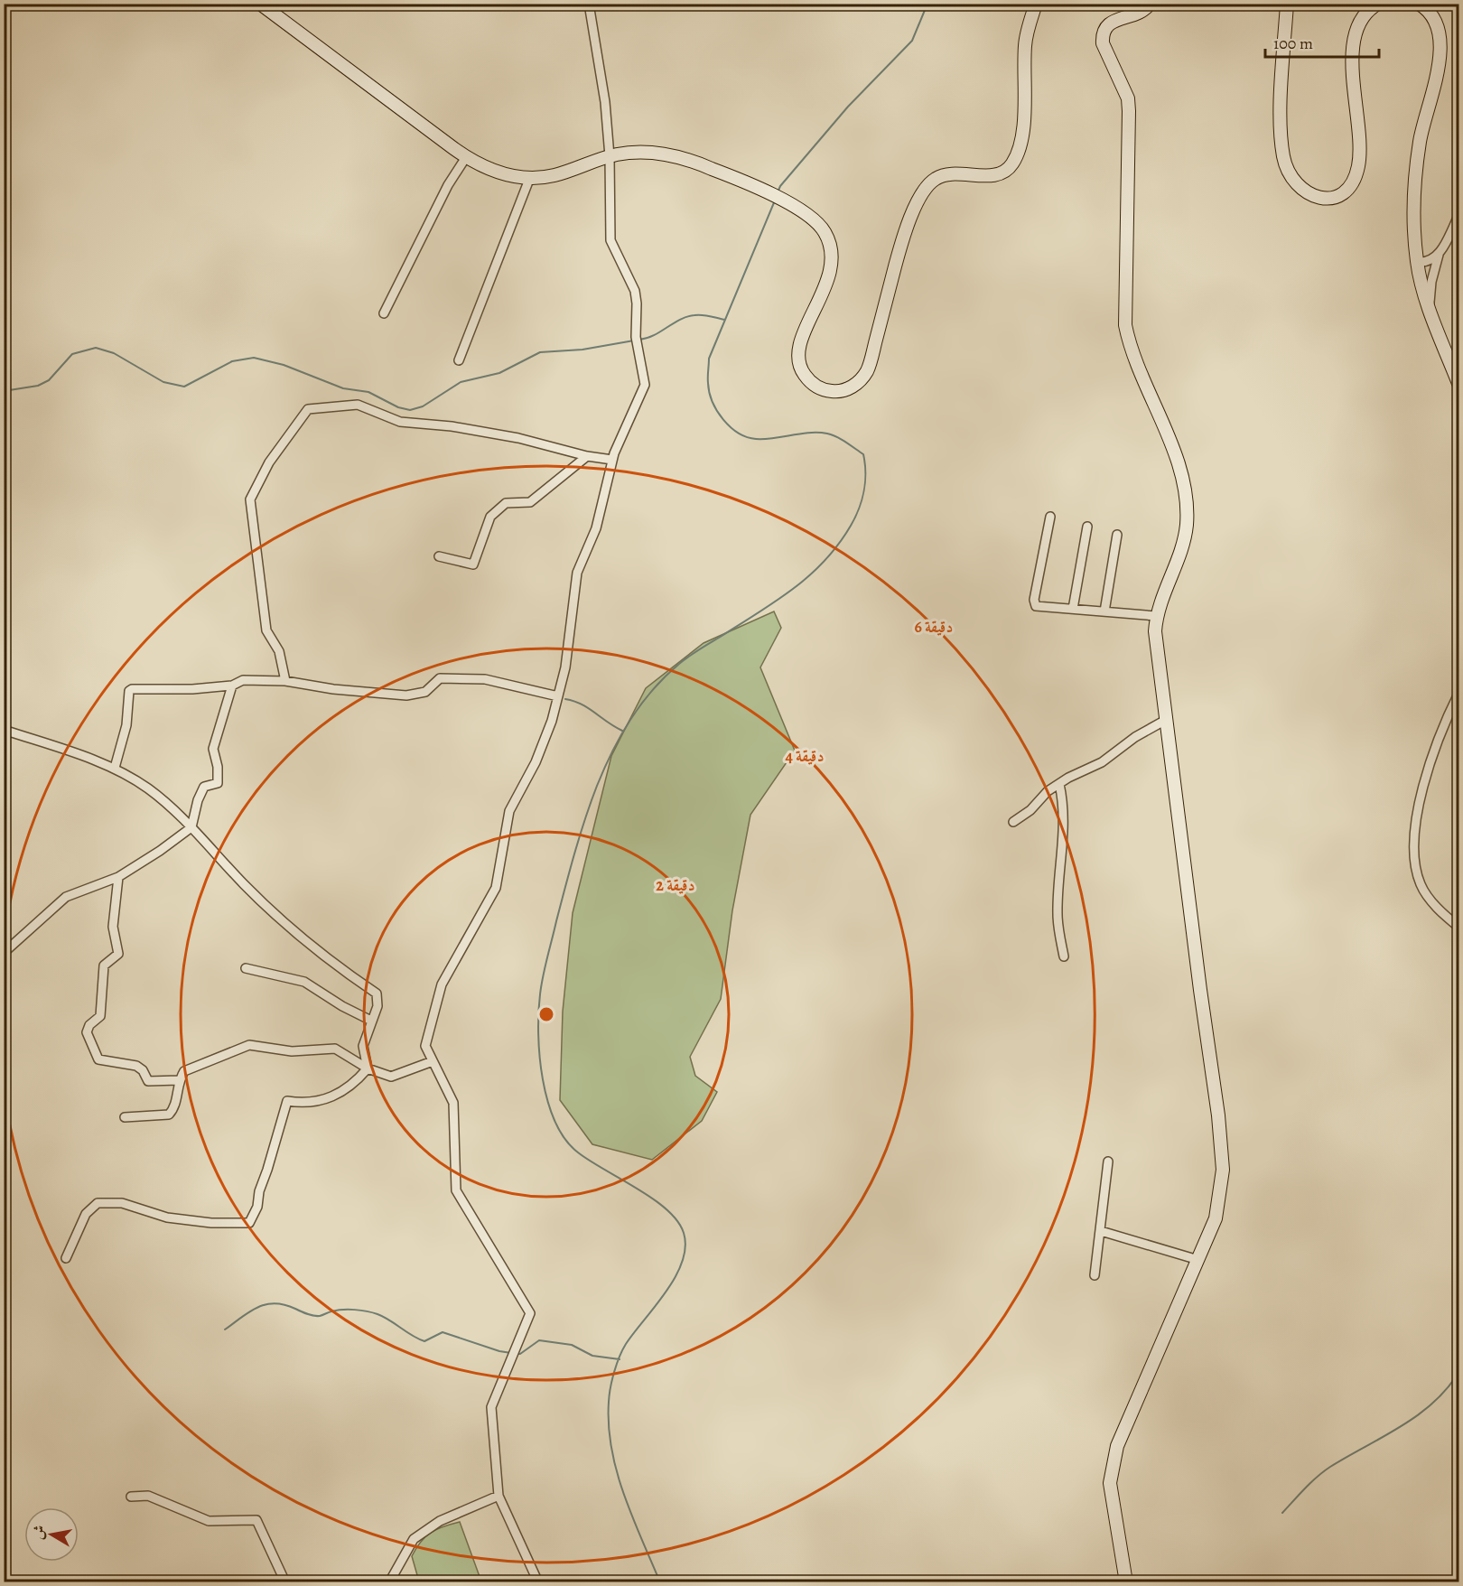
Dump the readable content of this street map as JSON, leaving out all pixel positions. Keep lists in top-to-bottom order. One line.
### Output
{"scale_bar":"100 m","north":"left","rings":["6 دقيقة","4 دقيقة","2 دقيقة"]}
